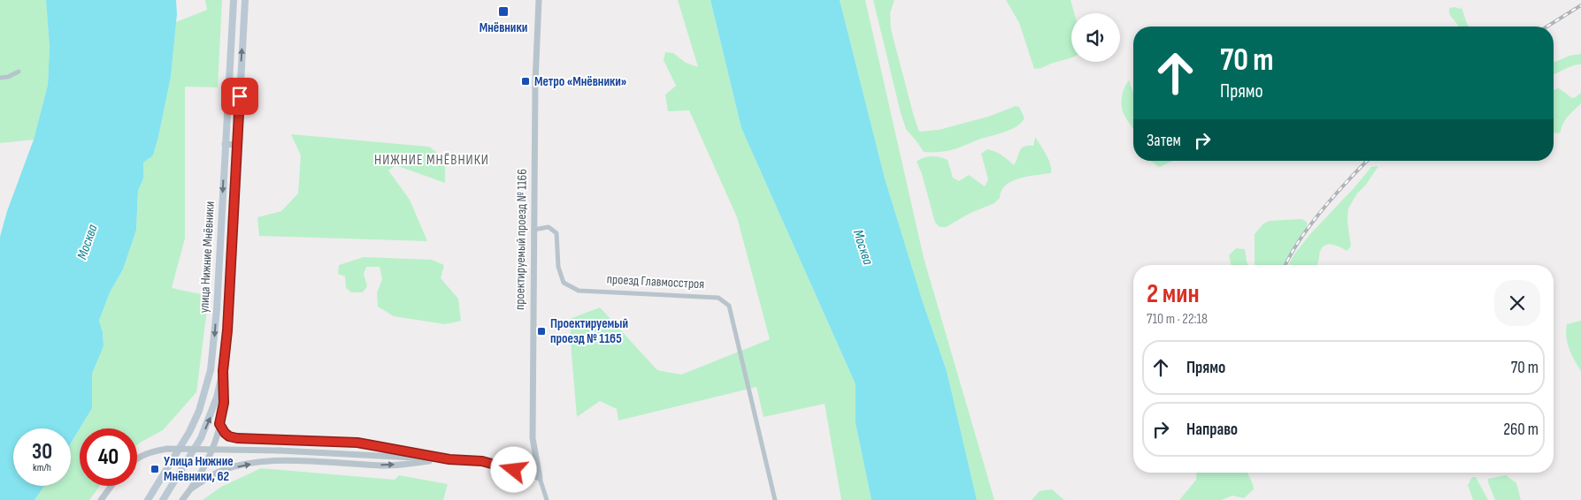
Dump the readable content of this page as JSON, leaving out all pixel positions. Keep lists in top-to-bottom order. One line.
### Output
{"streets":{"main road":["улица Нижние Мнёвники"],"street":["проектируемый проезд № 1166","проезд Главмосстроя"]},"crossings":[["проектируемый проезд № 1166","проезд Главмосстроя"]],"districts":["НИЖНИЕ МНЁВНИКИ"],"water":["Москва"],"places":{"transit":["Мнёвники","Метро «Мнёвники»","Проектируемый проезд № 1165","Улица Нижние Мнёвники, 62"]},"page":{"turn":["70 m","Прямо"],"then":"Затем","heading":["2 мин","710 m · 22:18"],"list":[{"name":"Прямо","value":"70 m"},{"name":"Направо","value":"260 m"}],"speed":"30 km/h","limit":"40"}}
